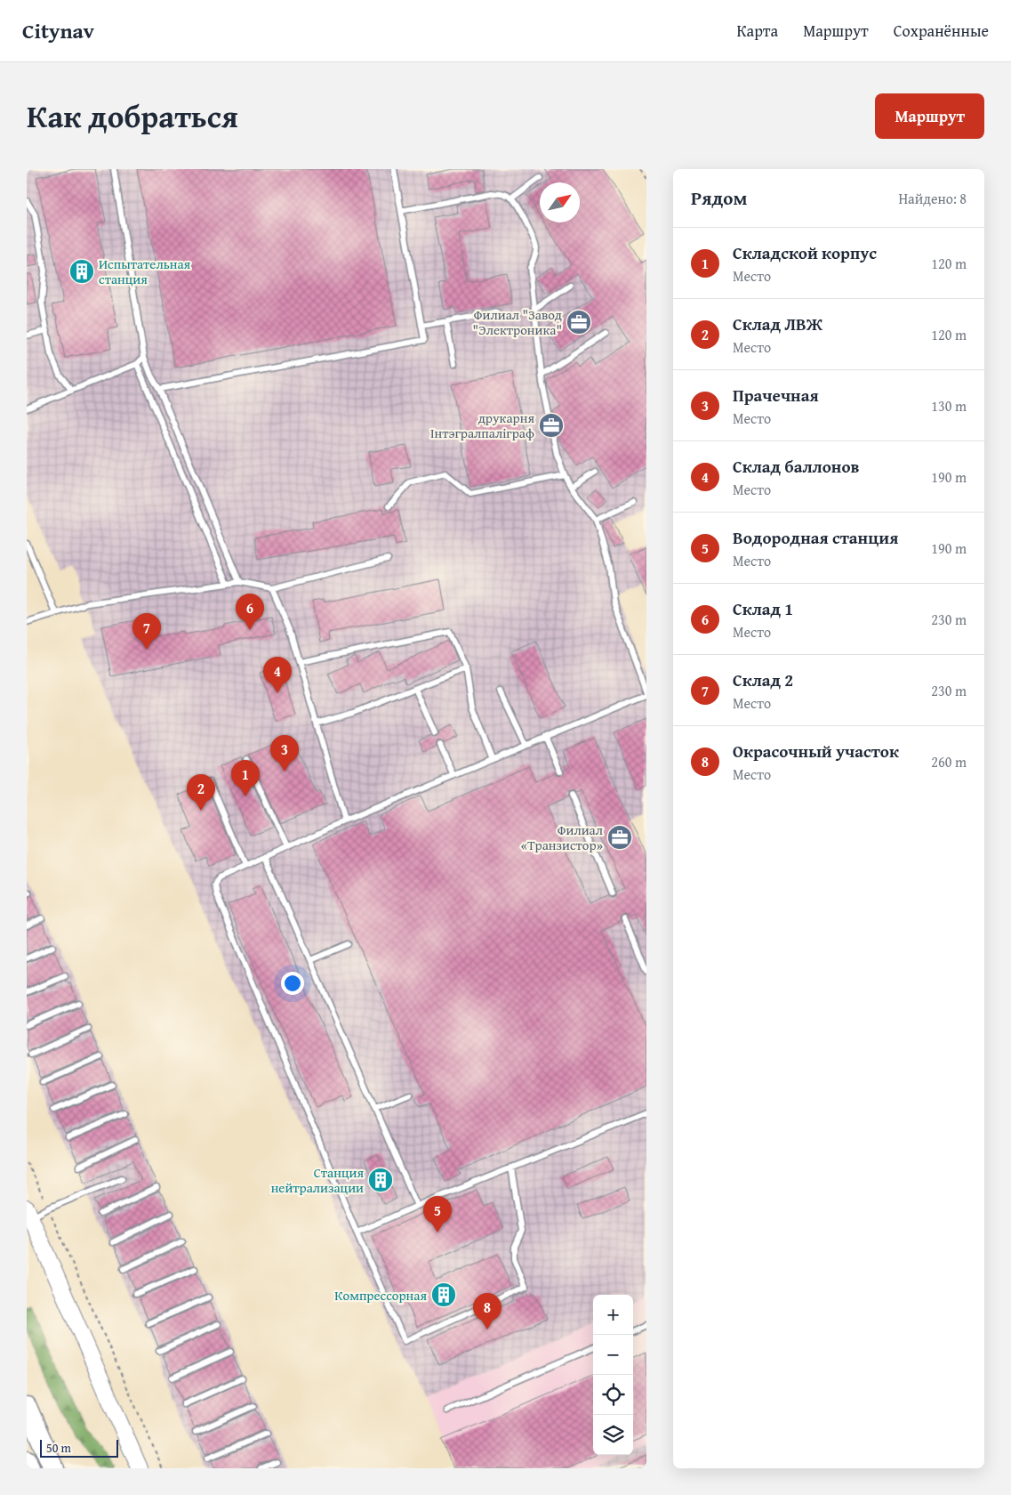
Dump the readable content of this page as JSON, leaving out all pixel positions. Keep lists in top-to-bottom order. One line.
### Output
{"places":{"building":["Испытательная станция","Станция нейтрализации","Компрессорная"],"office":["Филиал \"Завод \"Электроника\"","друкарня Інтэгралпаліграф","Филиал «Транзистор»"]},"scale_bar":"50 m","north":"top right","page":{"header":"Citynav","nav":["Карта","Маршрут","Сохранённые"],"title":"Как добраться","buttons":"Маршрут","heading":["Рядом","Найдено: 8"],"list":[{"mark":"1","name":"Складской корпус","note":"Место","value":"120 m"},{"mark":"2","name":"Склад ЛВЖ","note":"Место","value":"120 m"},{"mark":"3","name":"Прачечная","note":"Место","value":"130 m"},{"mark":"4","name":"Склад баллонов","note":"Место","value":"190 m"},{"mark":"5","name":"Водородная станция","note":"Место","value":"190 m"},{"mark":"6","name":"Склад 1","note":"Место","value":"230 m"},{"mark":"7","name":"Склад 2","note":"Место","value":"230 m"},{"mark":"8","name":"Окрасочный участок","note":"Место","value":"260 m"}],"pins":["6","7","4","3","1","2","5","8"],"map_buttons":["+","−"],"scale":"50 m"}}
